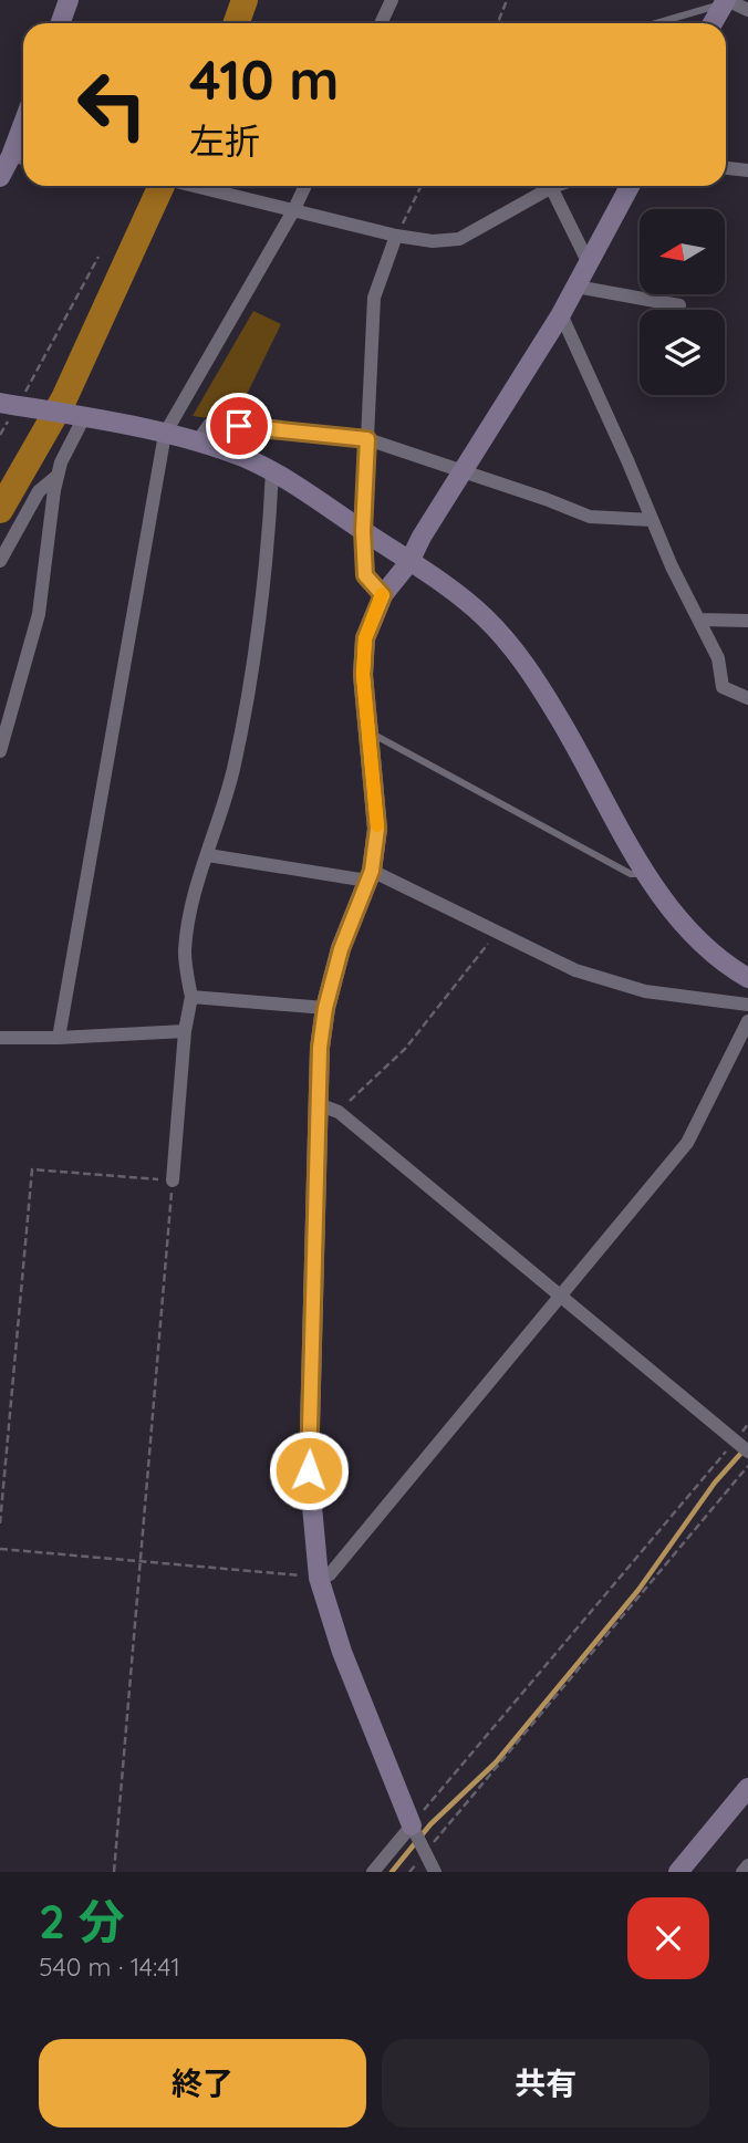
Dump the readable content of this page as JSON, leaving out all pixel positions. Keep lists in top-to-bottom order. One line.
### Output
{"north":"left","page":{"turn":["410 m","左折"],"heading":["2 分","540 m · 14:41"],"buttons":["終了","共有"]}}
